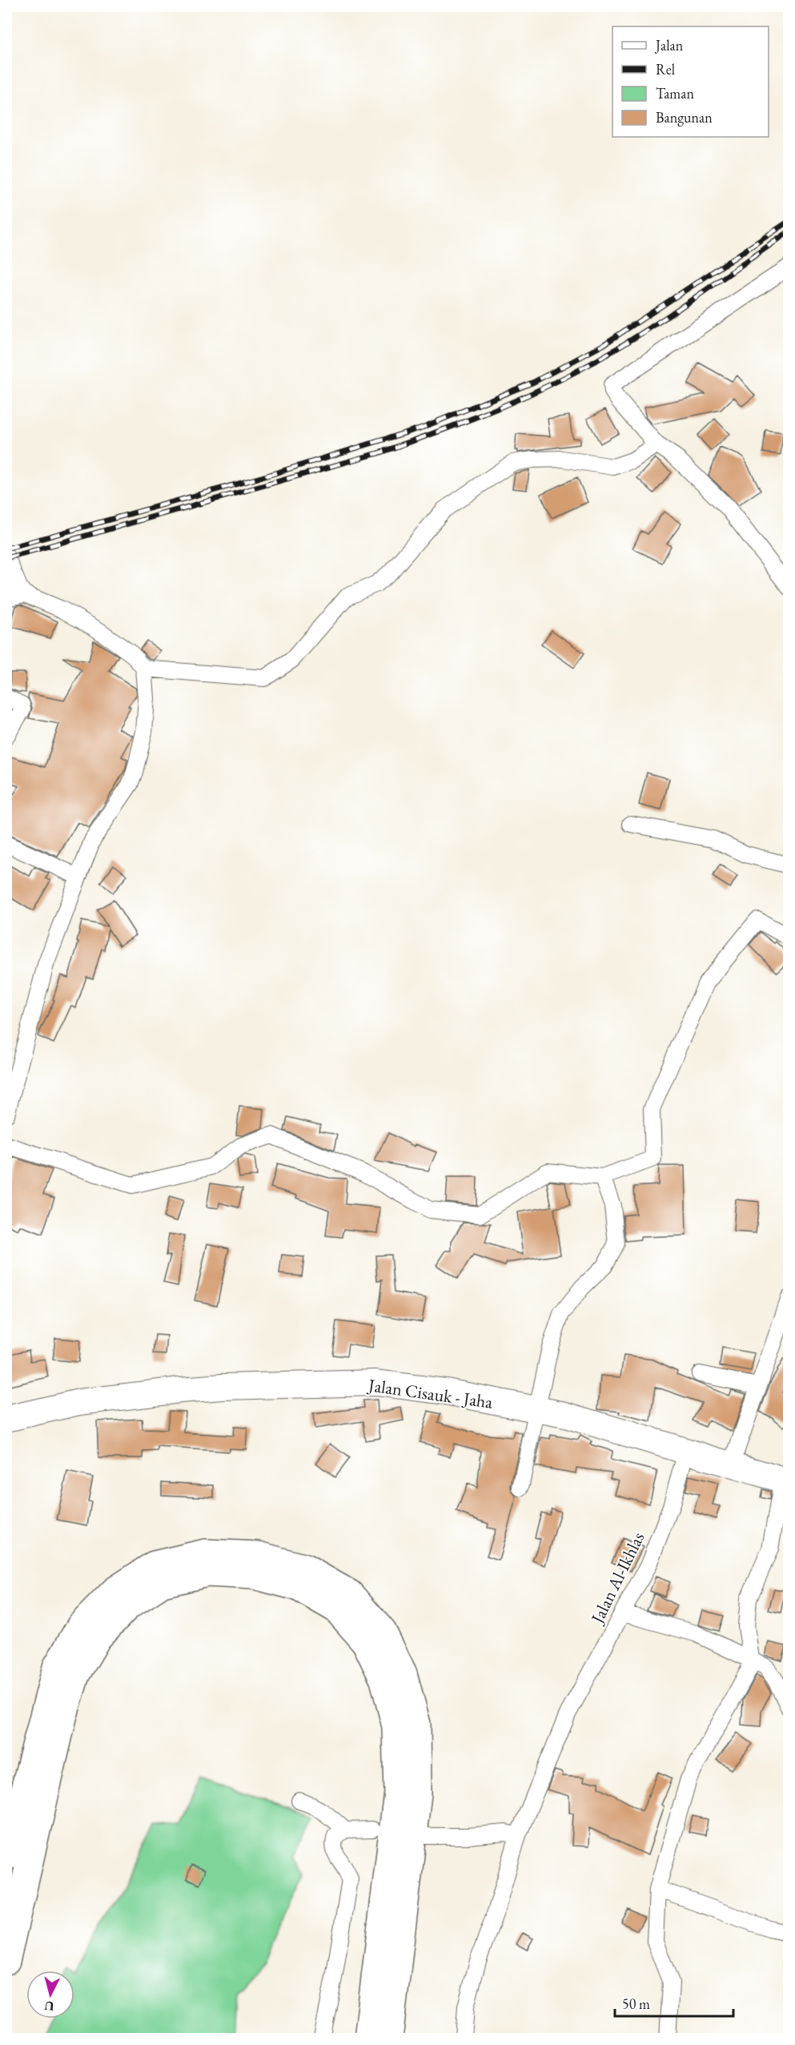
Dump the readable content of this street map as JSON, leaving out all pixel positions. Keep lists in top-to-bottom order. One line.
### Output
{"streets":{"main road":["Jalan Cisauk - Jaha"],"street":["Jalan Al-Ikhlas"]},"crossings":[["Jalan Cisauk - Jaha","Jalan Al-Ikhlas"]],"legend":["Jalan","Rel","Taman","Bangunan"],"scale_bar":"50 m","north":"bottom"}
